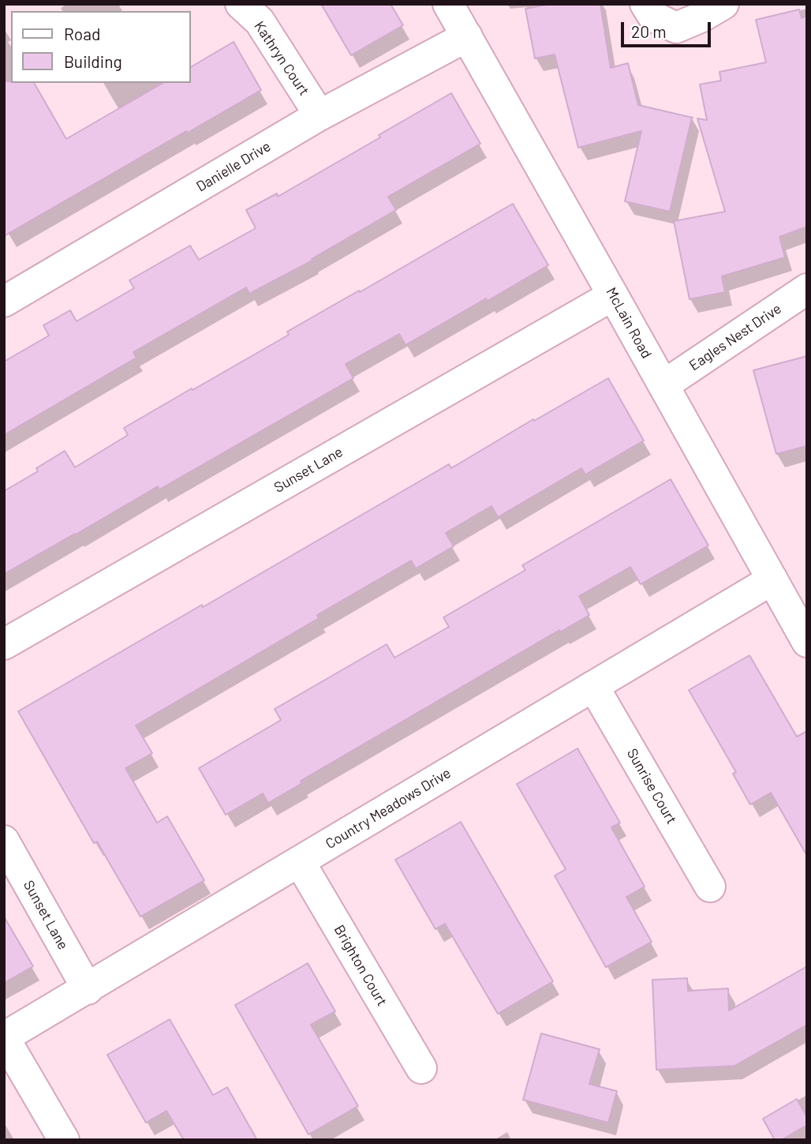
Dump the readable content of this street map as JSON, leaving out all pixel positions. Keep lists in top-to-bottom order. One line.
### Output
{"streets":{"street":["Kathryn Court","Danielle Drive","McLain Road","Eagles Nest Drive","Sunset Lane","Sunrise Court","Country Meadows Drive","Brighton Court"]},"crossings":[["Kathryn Court","Danielle Drive"],["Danielle Drive","McLain Road"],["McLain Road","Eagles Nest Drive"],["McLain Road","Sunset Lane"],["McLain Road","Country Meadows Drive"],["Sunset Lane","Country Meadows Drive"],["Sunrise Court","Country Meadows Drive"],["Country Meadows Drive","Brighton Court"]],"legend":["Road","Building"],"scale_bar":"20 m"}
